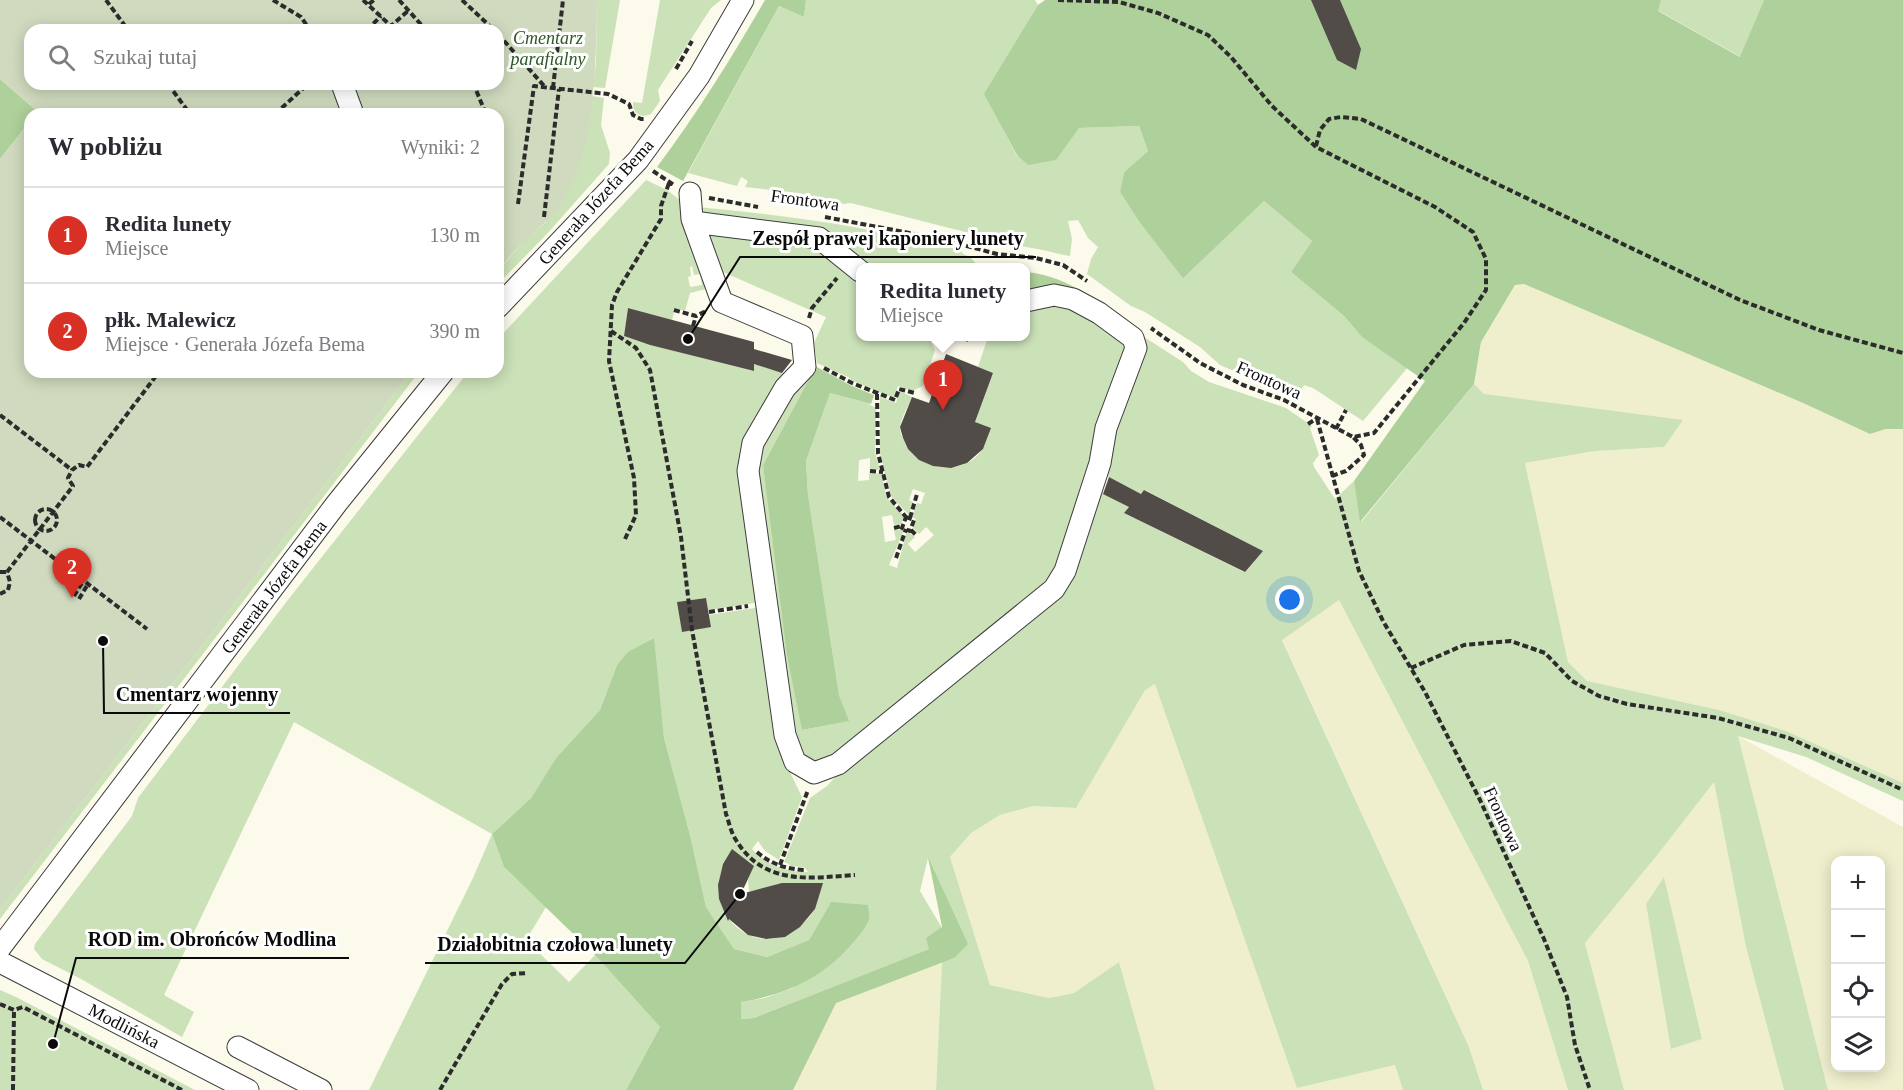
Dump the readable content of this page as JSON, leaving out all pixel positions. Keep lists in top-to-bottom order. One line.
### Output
{"streets":{"street":["Generała Józefa Bema","Modlińska"],"path":["Frontowa"]},"crossings":[["Frontowa","Generała Józefa Bema"]],"parks":["Cmentarz parafialny"],"places":["Zespół prawej kaponiery lunety","Cmentarz wojenny","Działobitnia czołowa lunety","ROD im. Obrońców Modlina"],"page":{"search":"Szukaj tutaj","heading":["W pobliżu","Wyniki: 2"],"list":[{"mark":"1","name":"Redita lunety","note":"Miejsce","value":"130 m"},{"mark":"2","name":"płk. Malewicz","note":"Miejsce · Generała Józefa Bema","value":"390 m"}],"popup":["Redita lunety","Miejsce"],"pins":["1","2"],"map_buttons":["+","−"]}}
